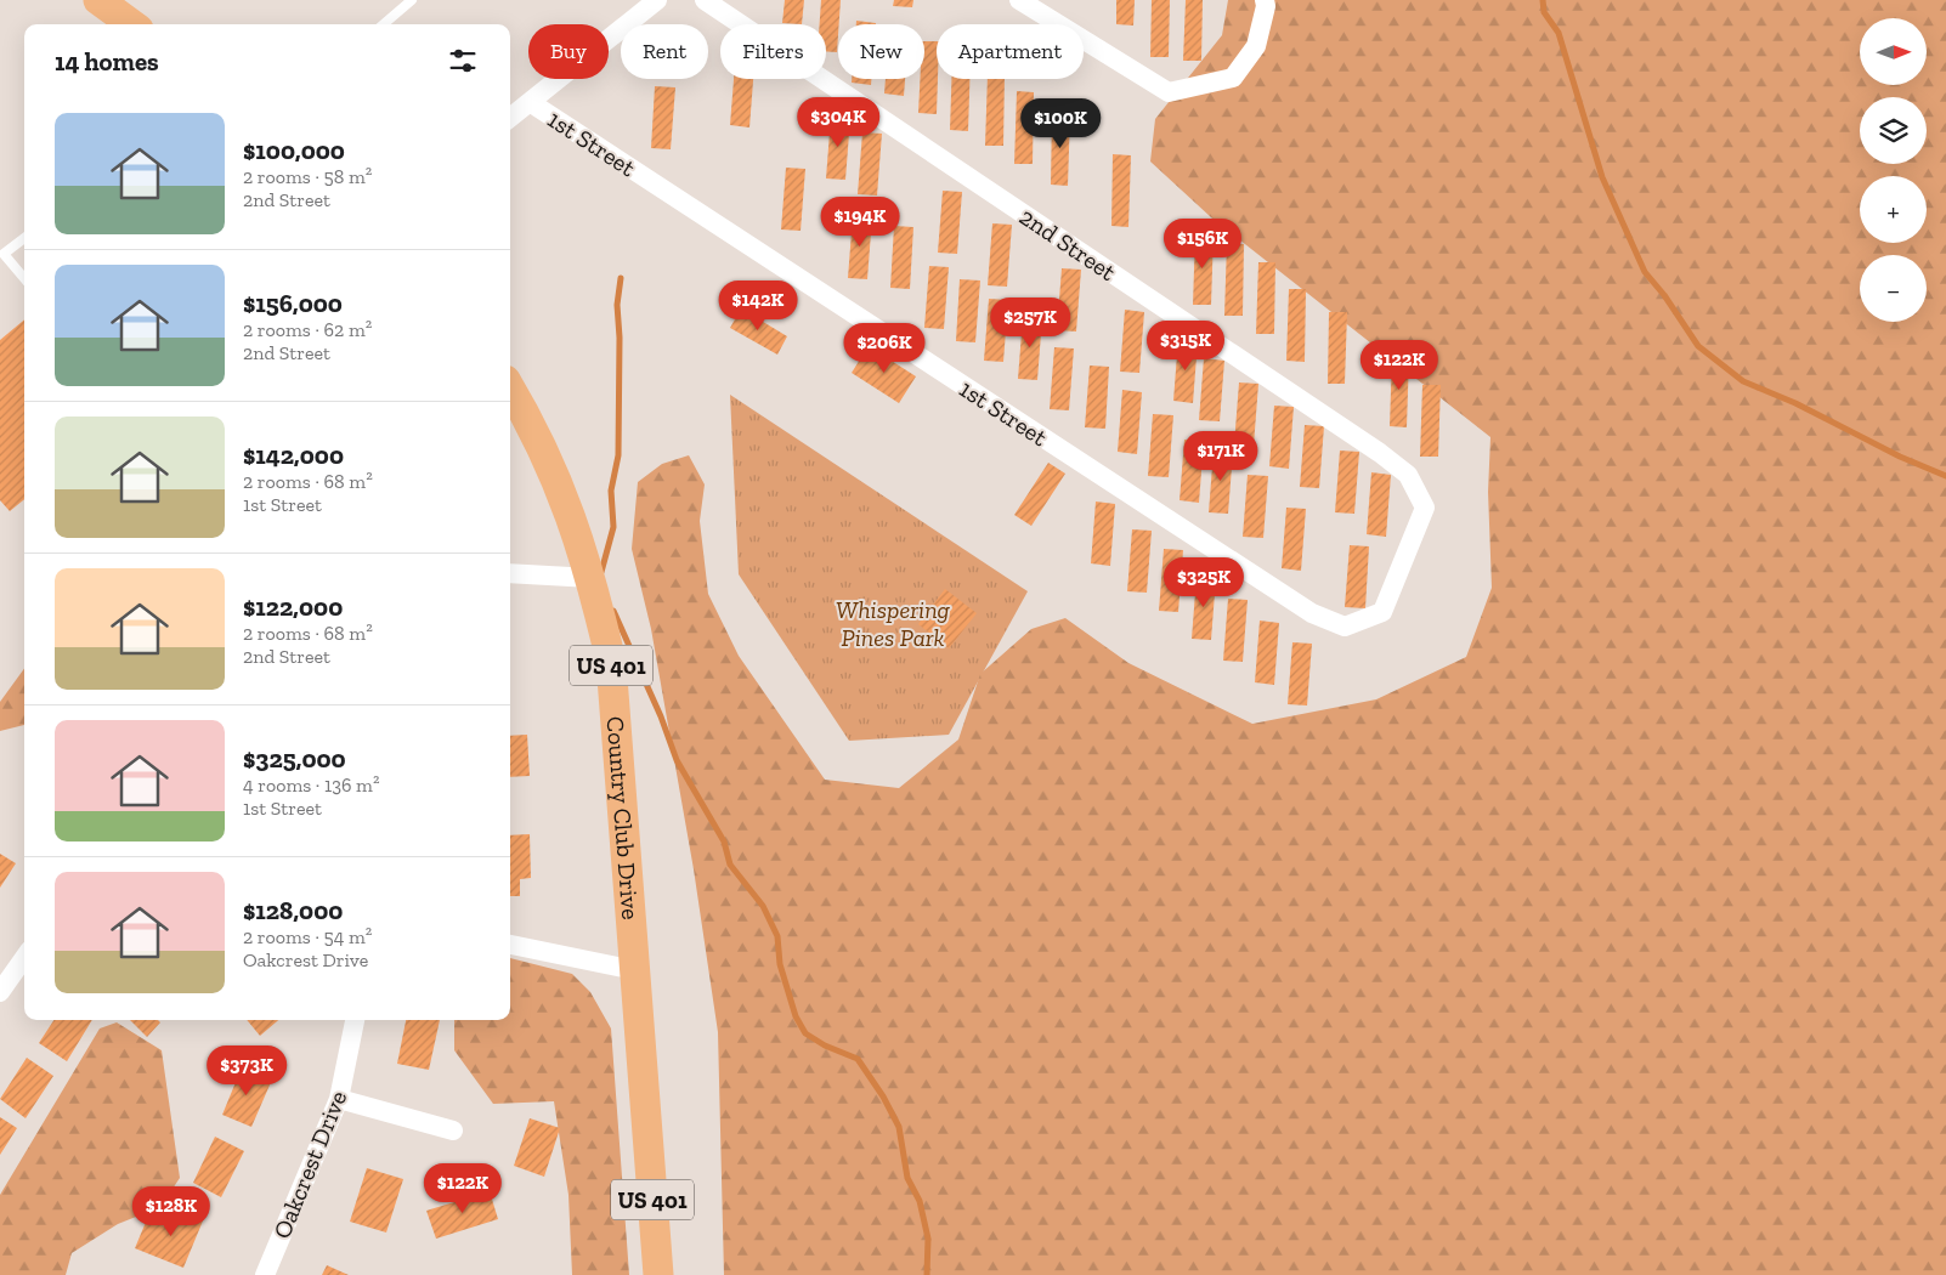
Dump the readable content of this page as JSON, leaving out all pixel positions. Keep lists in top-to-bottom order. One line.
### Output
{"streets":{"main road":["US 401","Country Club Drive"],"street":["1st Street","2nd Street","Oakcrest Drive"]},"crossings":[["1st Street","2nd Street"]],"parks":["Whispering Pines Park"],"north":"right","page":{"map_buttons":["+","−"],"chip":["Buy","Rent","Filters","New","Apartment"],"heading":"14 homes","price":["$304K","$100K","$194K","$156K","$142K","$257K","$315K","$206K","$122K","$171K","$325K","$373K","$122K","$128K"],"list":[{"name":"$100,000","note":"2 rooms · 58 m² · 2nd Street"},{"name":"$156,000","note":"2 rooms · 62 m² · 2nd Street"},{"name":"$142,000","note":"2 rooms · 68 m² · 1st Street"},{"name":"$122,000","note":"2 rooms · 68 m² · 2nd Street"},{"name":"$325,000","note":"4 rooms · 136 m² · 1st Street"},{"name":"$128,000","note":"2 rooms · 54 m² · Oakcrest Drive"}]}}
